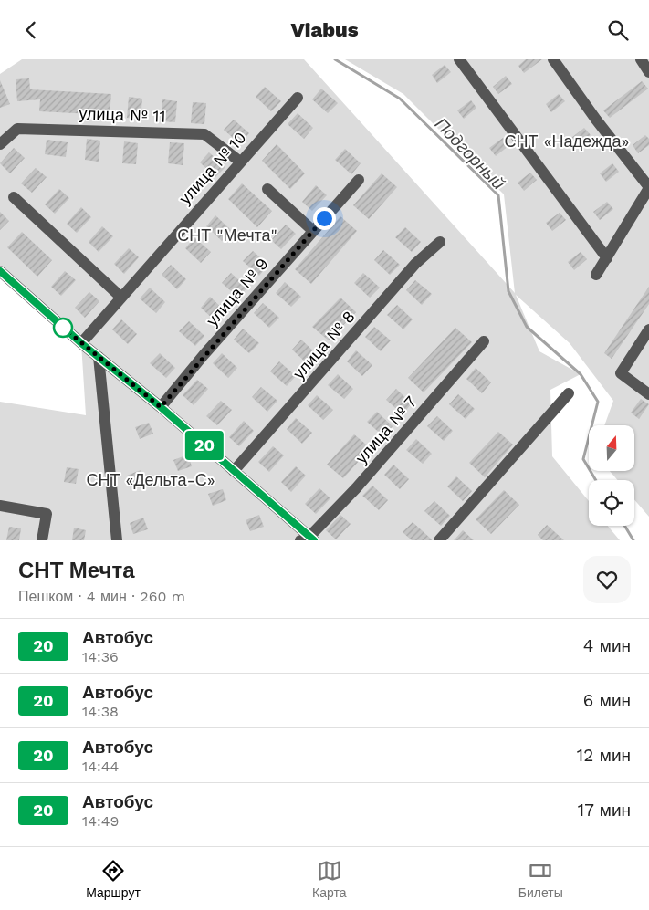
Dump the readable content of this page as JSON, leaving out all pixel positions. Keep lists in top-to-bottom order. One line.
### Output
{"streets":{"street":["улица № 11","улица № 10","улица № 9","улица № 8","улица № 7"]},"crossings":[["улица № 11","улица № 10"]],"water":["Подгорный"],"parks":["СНТ «Надежда»","СНТ \"Мечта\"","СНТ «Дельта-С»"],"lines":["bus line 20"],"north":"top","page":{"header":"Viabus","on_map":"20","heading":["СНТ Мечта","Пешком · 4 мин · 260 m"],"list":[{"mark":"20","name":"Автобус","note":"14:36","value":"4 мин"},{"mark":"20","name":"Автобус","note":"14:38","value":"6 мин"},{"mark":"20","name":"Автобус","note":"14:44","value":"12 мин"},{"mark":"20","name":"Автобус","note":"14:49","value":"17 мин"}],"tabs":["Маршрут","Карта","Билеты"]}}
